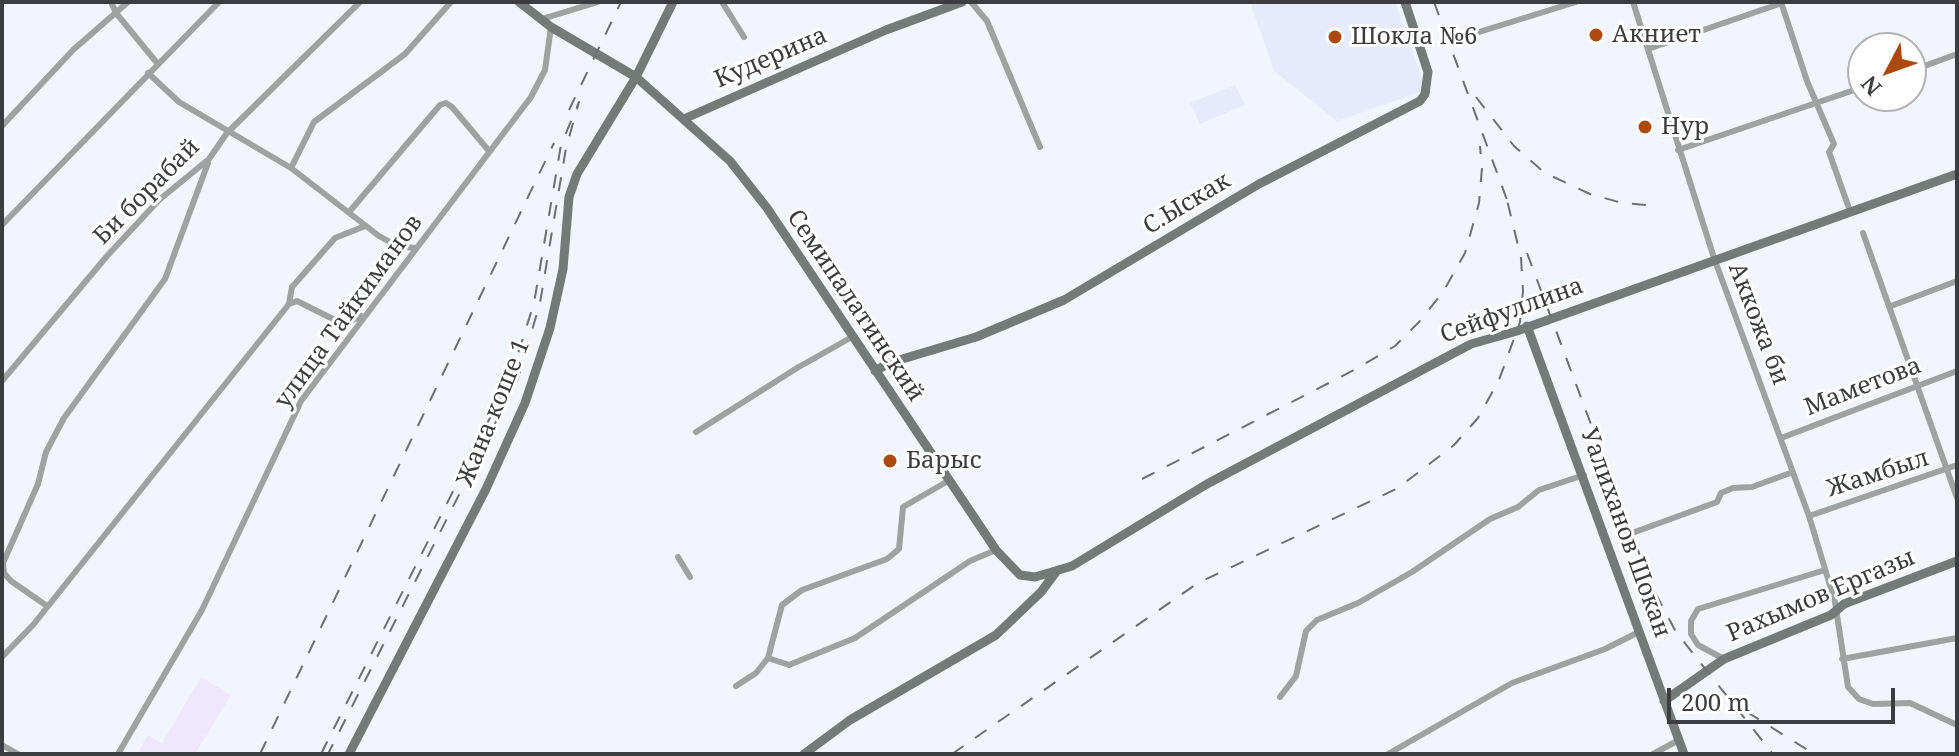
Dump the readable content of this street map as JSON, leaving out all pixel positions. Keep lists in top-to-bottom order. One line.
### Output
{"streets":{"street":["Кудерина","Би борабай","С.Ыскак","Семипалатинский","Сейфуллина","улица Тайкиманов","Аккожа би","Маметова","Жана коше 1","Жамбыл","Уалиханов Шокан","Рахымов Ергазы"]},"crossings":[["Кудерина","Семипалатинский"],["С.Ыскак","Семипалатинский"],["Семипалатинский","Сейфуллина"],["Семипалатинский","улица Тайкиманов"],["Семипалатинский","Жана коше 1"],["Сейфуллина","Аккожа би"],["Сейфуллина","Уалиханов Шокан"],["Аккожа би","Маметова"],["Аккожа би","Жамбыл"],["Аккожа би","Рахымов Ергазы"],["Уалиханов Шокан","Рахымов Ергазы"]],"places":["Акниет","Шокла №6","Нур","Барыс"],"scale_bar":"200 m","north":"bottom left"}
